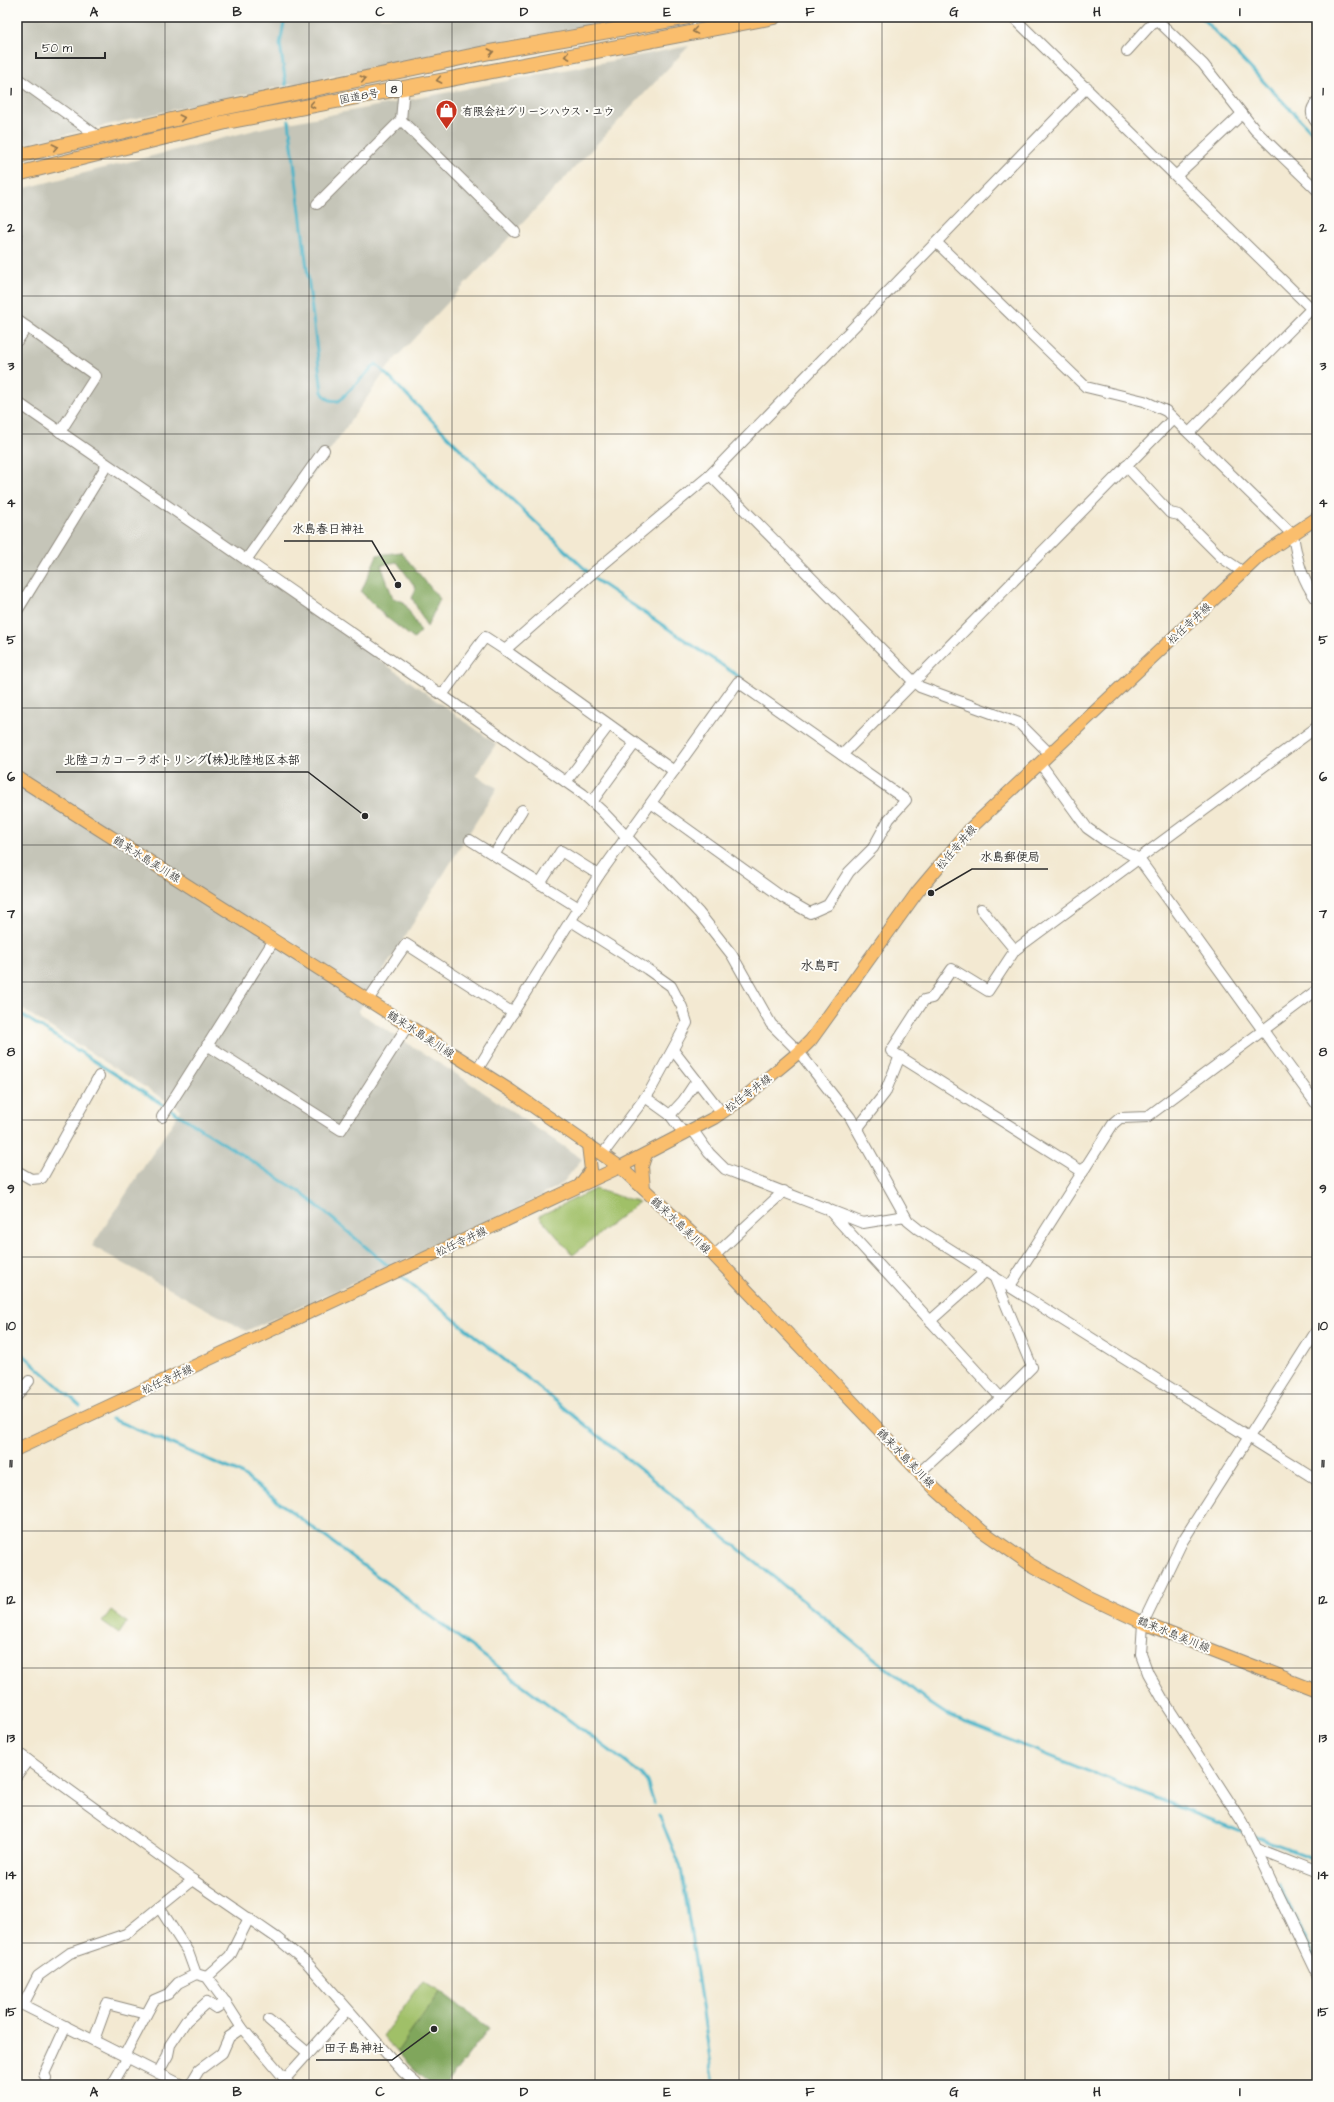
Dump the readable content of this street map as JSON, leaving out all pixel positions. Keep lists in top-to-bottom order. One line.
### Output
{"streets":{"highway":["8","国道8号"],"main road":["松任寺井線","鶴来水島美川線"]},"crossings":[["松任寺井線","鶴来水島美川線"]],"districts":["水島町"],"places":{"shop":["有限会社グリーンハウス・ユウ"],"other":["水島春日神社","北陸コカコーラボトリング(株)北陸地区本部","水島郵便局","田子島神社"]},"scale_bar":"50 m","grid":{"columns":["A","B","C","D","E","F","G","H","I"],"rows":["1","2","3","4","5","6","7","8","9","10","11","12","13","14","15"]}}
